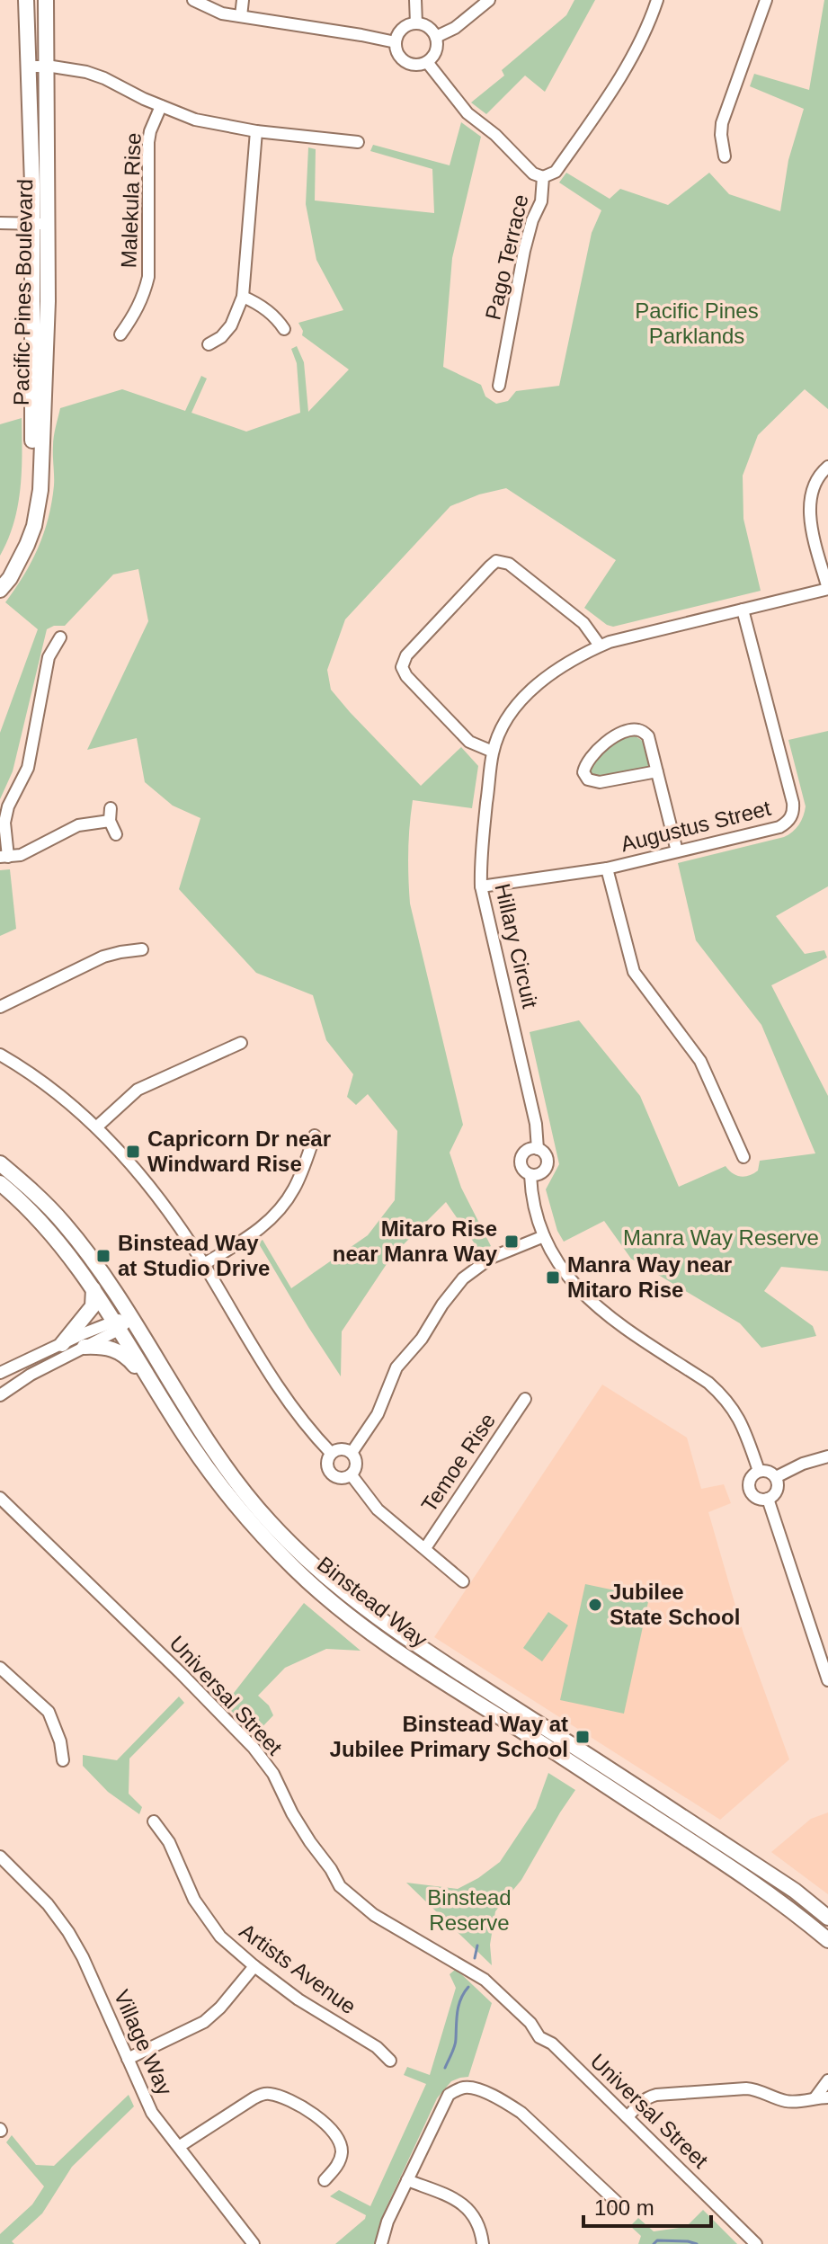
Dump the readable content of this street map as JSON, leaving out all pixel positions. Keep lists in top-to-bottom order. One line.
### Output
{"streets":{"main road":["Pacific Pines Boulevard","Binstead Way"],"street":["Malekula Rise","Pago Terrace","Augustus Street","Hillary Circuit","Temoe Rise","Universal Street","Artists Avenue","Village Way"]},"crossings":[["Augustus Street","Hillary Circuit"]],"parks":["Pacific Pines Parklands","Manra Way Reserve","Binstead Reserve"],"places":{"transit":["Capricorn Dr near Windward Rise","Mitaro Rise near Manra Way","Binstead Way at Studio Drive","Manra Way near Mitaro Rise","Binstead Way at Jubilee Primary School"],"other":["Jubilee State School"]},"scale_bar":"100 m"}
